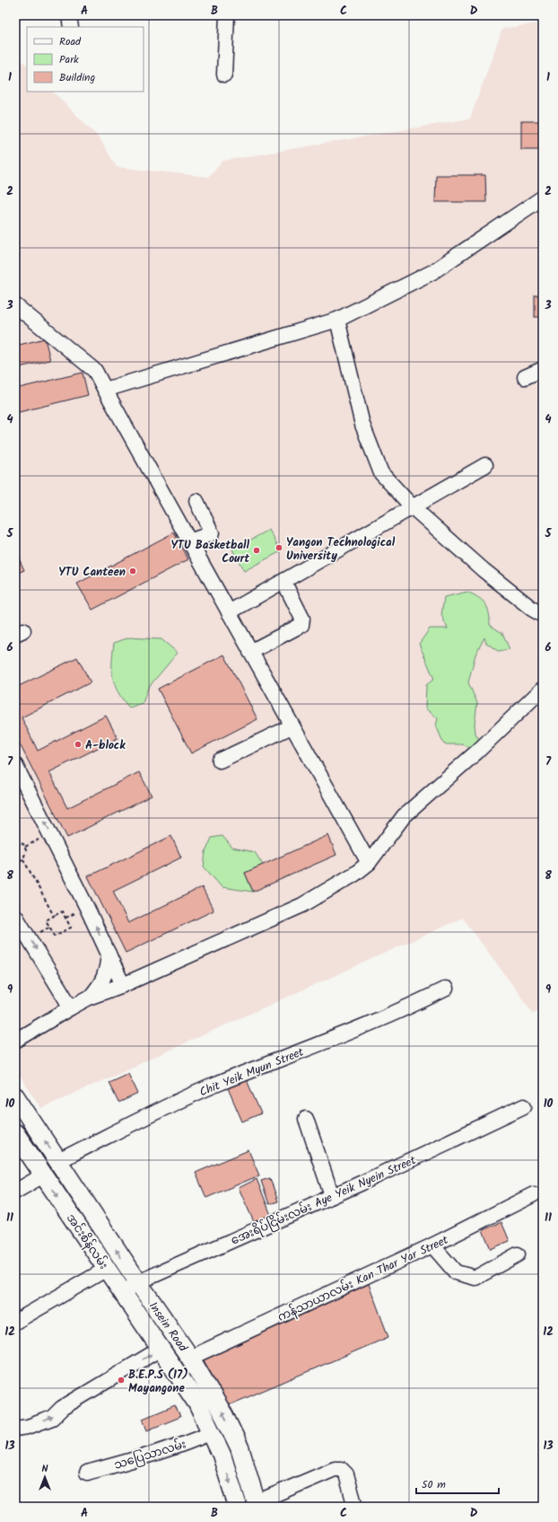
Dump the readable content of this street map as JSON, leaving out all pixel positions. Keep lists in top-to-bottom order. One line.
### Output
{"streets":{"main road":["အင်းစိန်လမ်း","Insein Road"],"street":["Chit Yeik Myun Street","အေးရိပ်ငြိမ်းလမ်း Aye Yeik Nyein Street","ကန်သာယာလမ်း Kan Thar Yar Street","သပြေသာလမ်း"]},"crossings":[["Chit Yeik Myun Street","အင်းစိန်လမ်း"],["အေးရိပ်ငြိမ်းလမ်း Aye Yeik Nyein Street","အင်းစိန်လမ်း"],["အေးရိပ်ငြိမ်းလမ်း Aye Yeik Nyein Street","Insein Road"],["အင်းစိန်လမ်း","Insein Road"],["ကန်သာယာလမ်း Kan Thar Yar Street","Insein Road"],["Insein Road","သပြေသာလမ်း"]],"places":["Yangon Technological University","YTU Basketball Court","YTU Canteen","A-block","B.E.P.S (17) Mayangone"],"legend":["Road","Park","Building"],"scale_bar":"50 m","north":"top","grid":{"columns":["A","B","C","D"],"rows":["1","2","3","4","5","6","7","8","9","10","11","12","13"]}}
